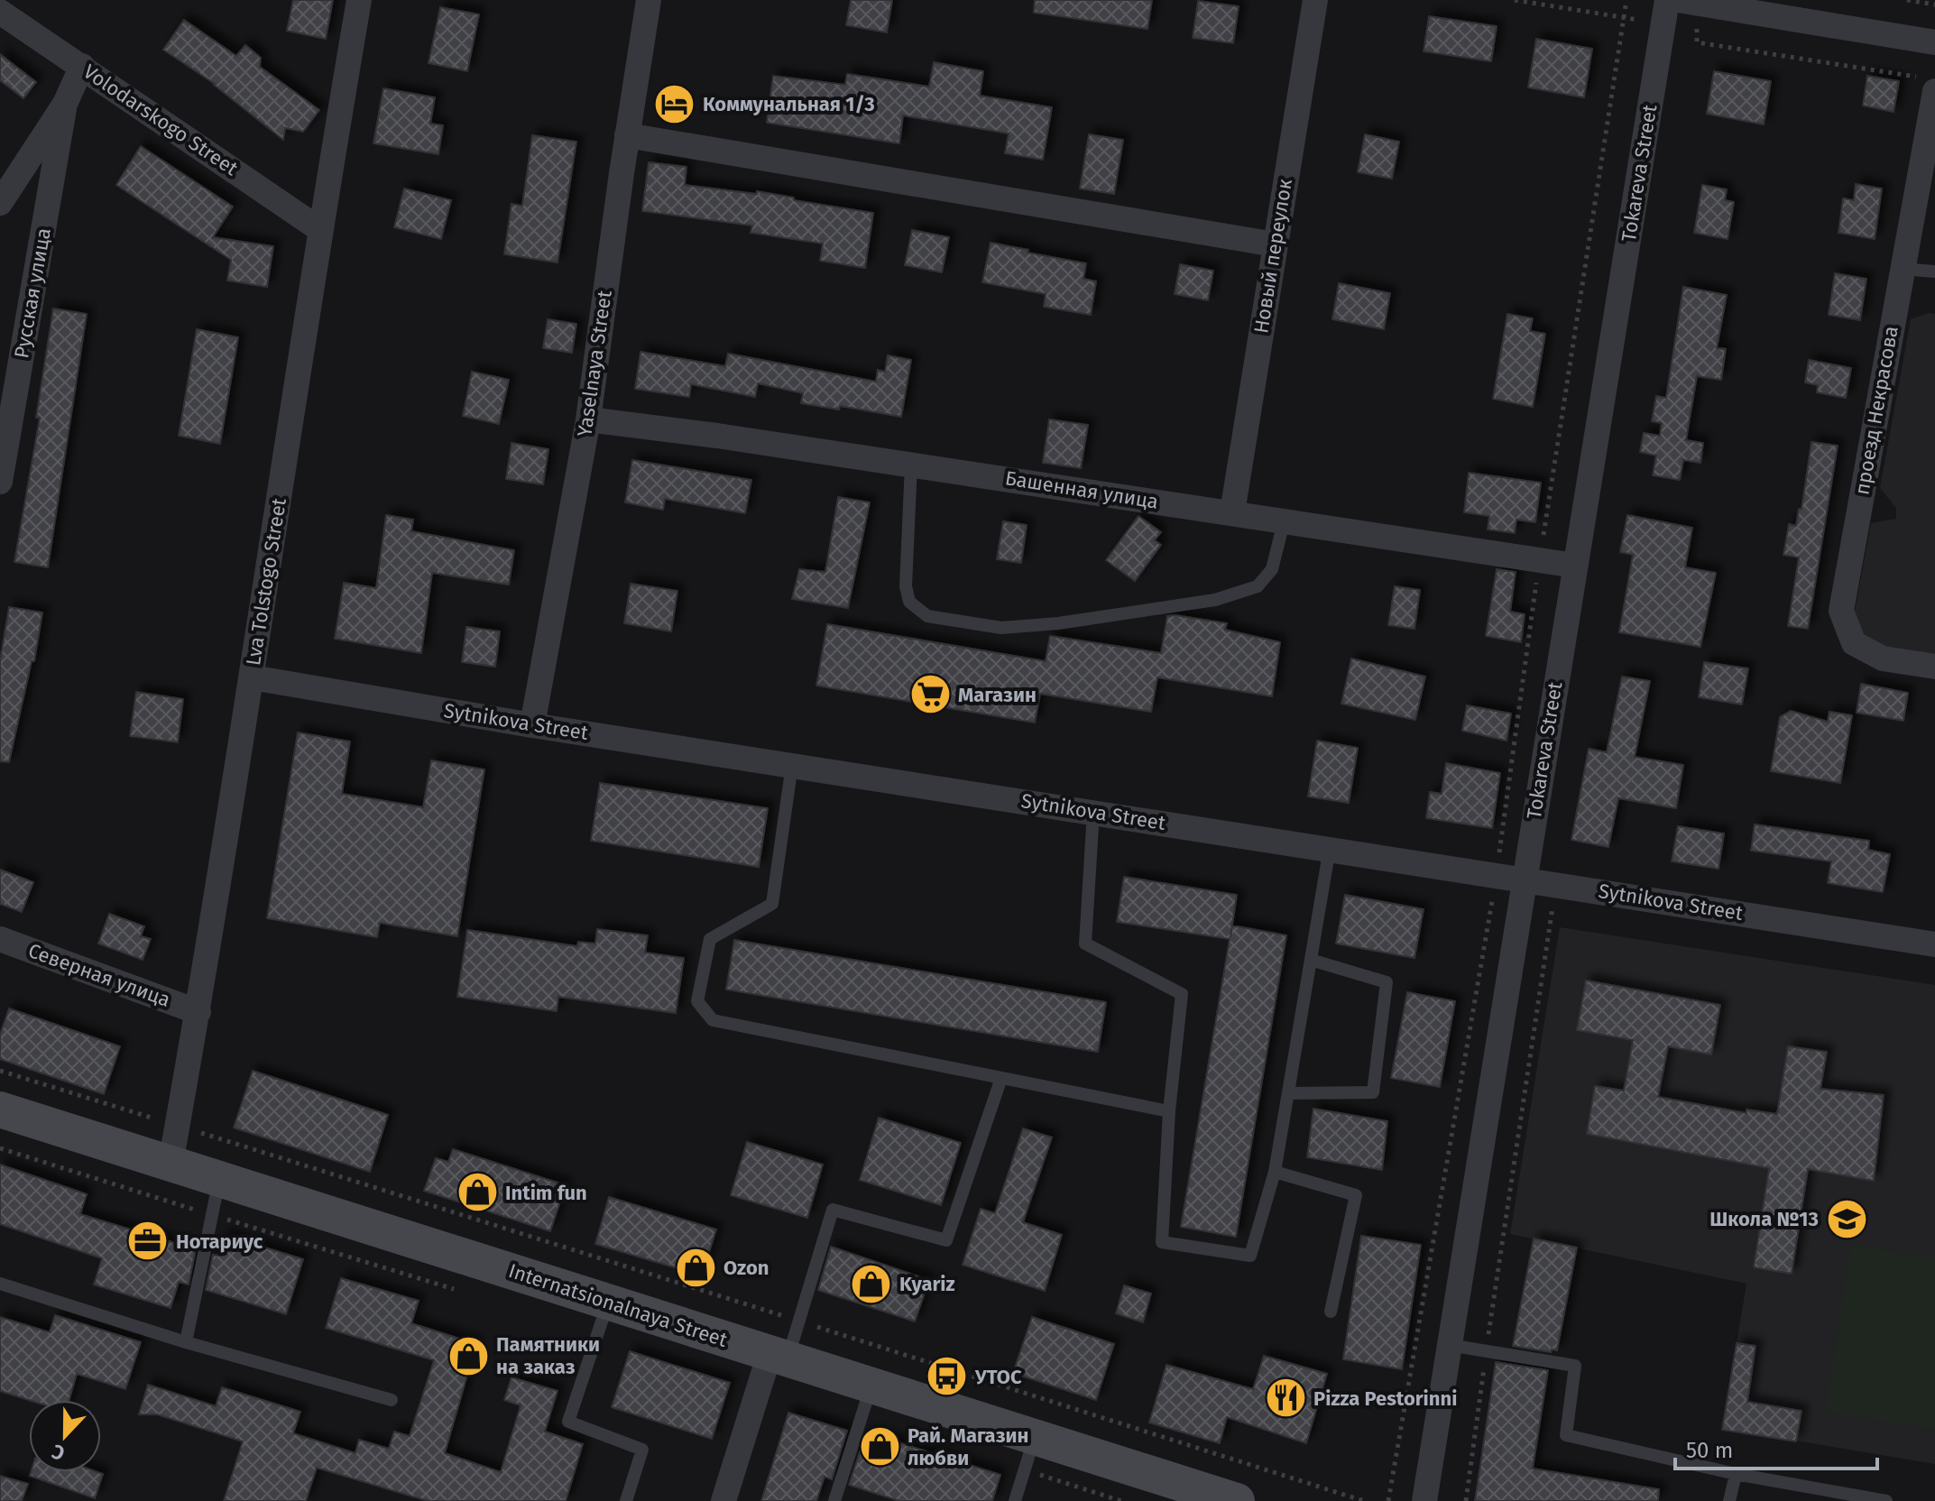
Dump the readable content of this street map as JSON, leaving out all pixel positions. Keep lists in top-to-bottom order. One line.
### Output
{"streets":{"main road":["Internatsionalnaya Street"],"street":["Volodarskogo Street","Tokareva Street","Новый переулок","Русская улица","Yaselnaya Street","проезд Некрасова","Башенная улица","Lva Tolstogo Street","Sytnikova Street","Северная улица"]},"crossings":[["Volodarskogo Street","Русская улица"],["Volodarskogo Street","Lva Tolstogo Street"],["Tokareva Street","Башенная улица"],["Tokareva Street","Sytnikova Street"],["Новый переулок","Башенная улица"],["Yaselnaya Street","Башенная улица"],["Yaselnaya Street","Sytnikova Street"],["Lva Tolstogo Street","Sytnikova Street"],["Lva Tolstogo Street","Северная улица"],["Lva Tolstogo Street","Internatsionalnaya Street"]],"places":{"hotel":["Коммунальная 1/3"],"supermarket":["Магазин"],"shop":["Intim fun","Ozon","Kyariz","Памятники на заказ","Рай. Магазин любви"],"school or university":["Школа №13"],"office":["Нотариус"],"bus stop":["УТОС"],"restaurant":["Pizza Pestorinni"]},"scale_bar":"50 m","north":"bottom"}
